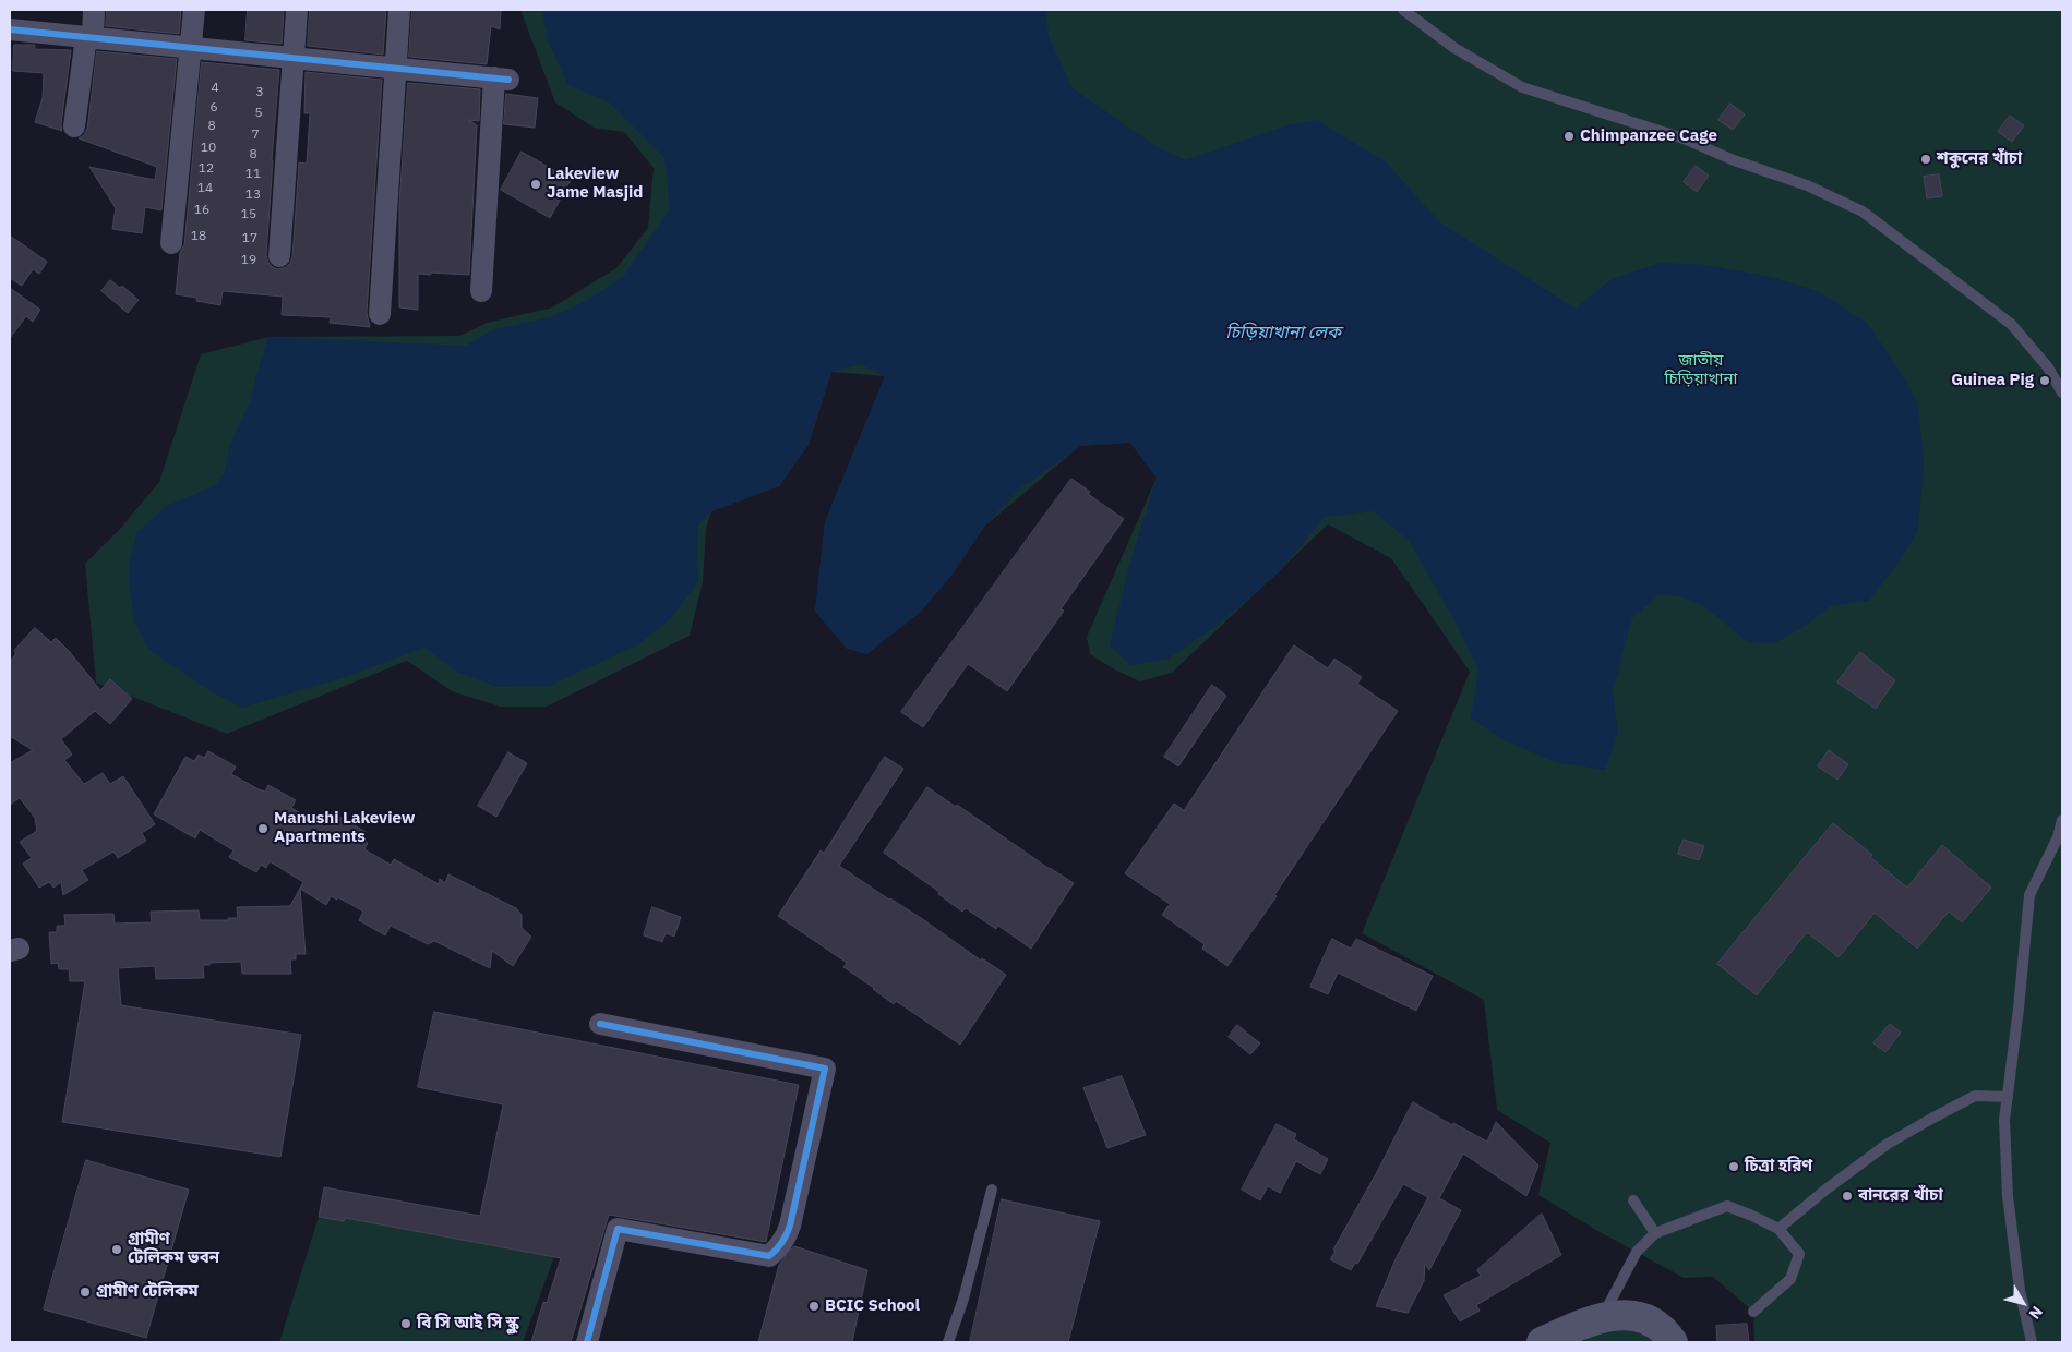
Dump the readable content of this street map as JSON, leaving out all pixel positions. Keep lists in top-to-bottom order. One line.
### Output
{"water":["চিড়িয়াখানা লেক"],"parks":["জাতীয় চিড়িয়াখানা"],"places":["Chimpanzee Cage","শকুনের খাঁচা","Lakeview Jame Masjid","Guinea Pig","Manushi Lakeview Apartments","চিত্রা হরিণ","বানরের খাঁচা","গ্রামীণ টেলিকম ভবন","গ্রামীণ টেলিকম","BCIC School","বি সি আই সি স্কুল"],"house_numbers":["4","3","6","5","8","7","10","8","12","11","14","13","16","15","18","17","19"],"north":"bottom right"}
